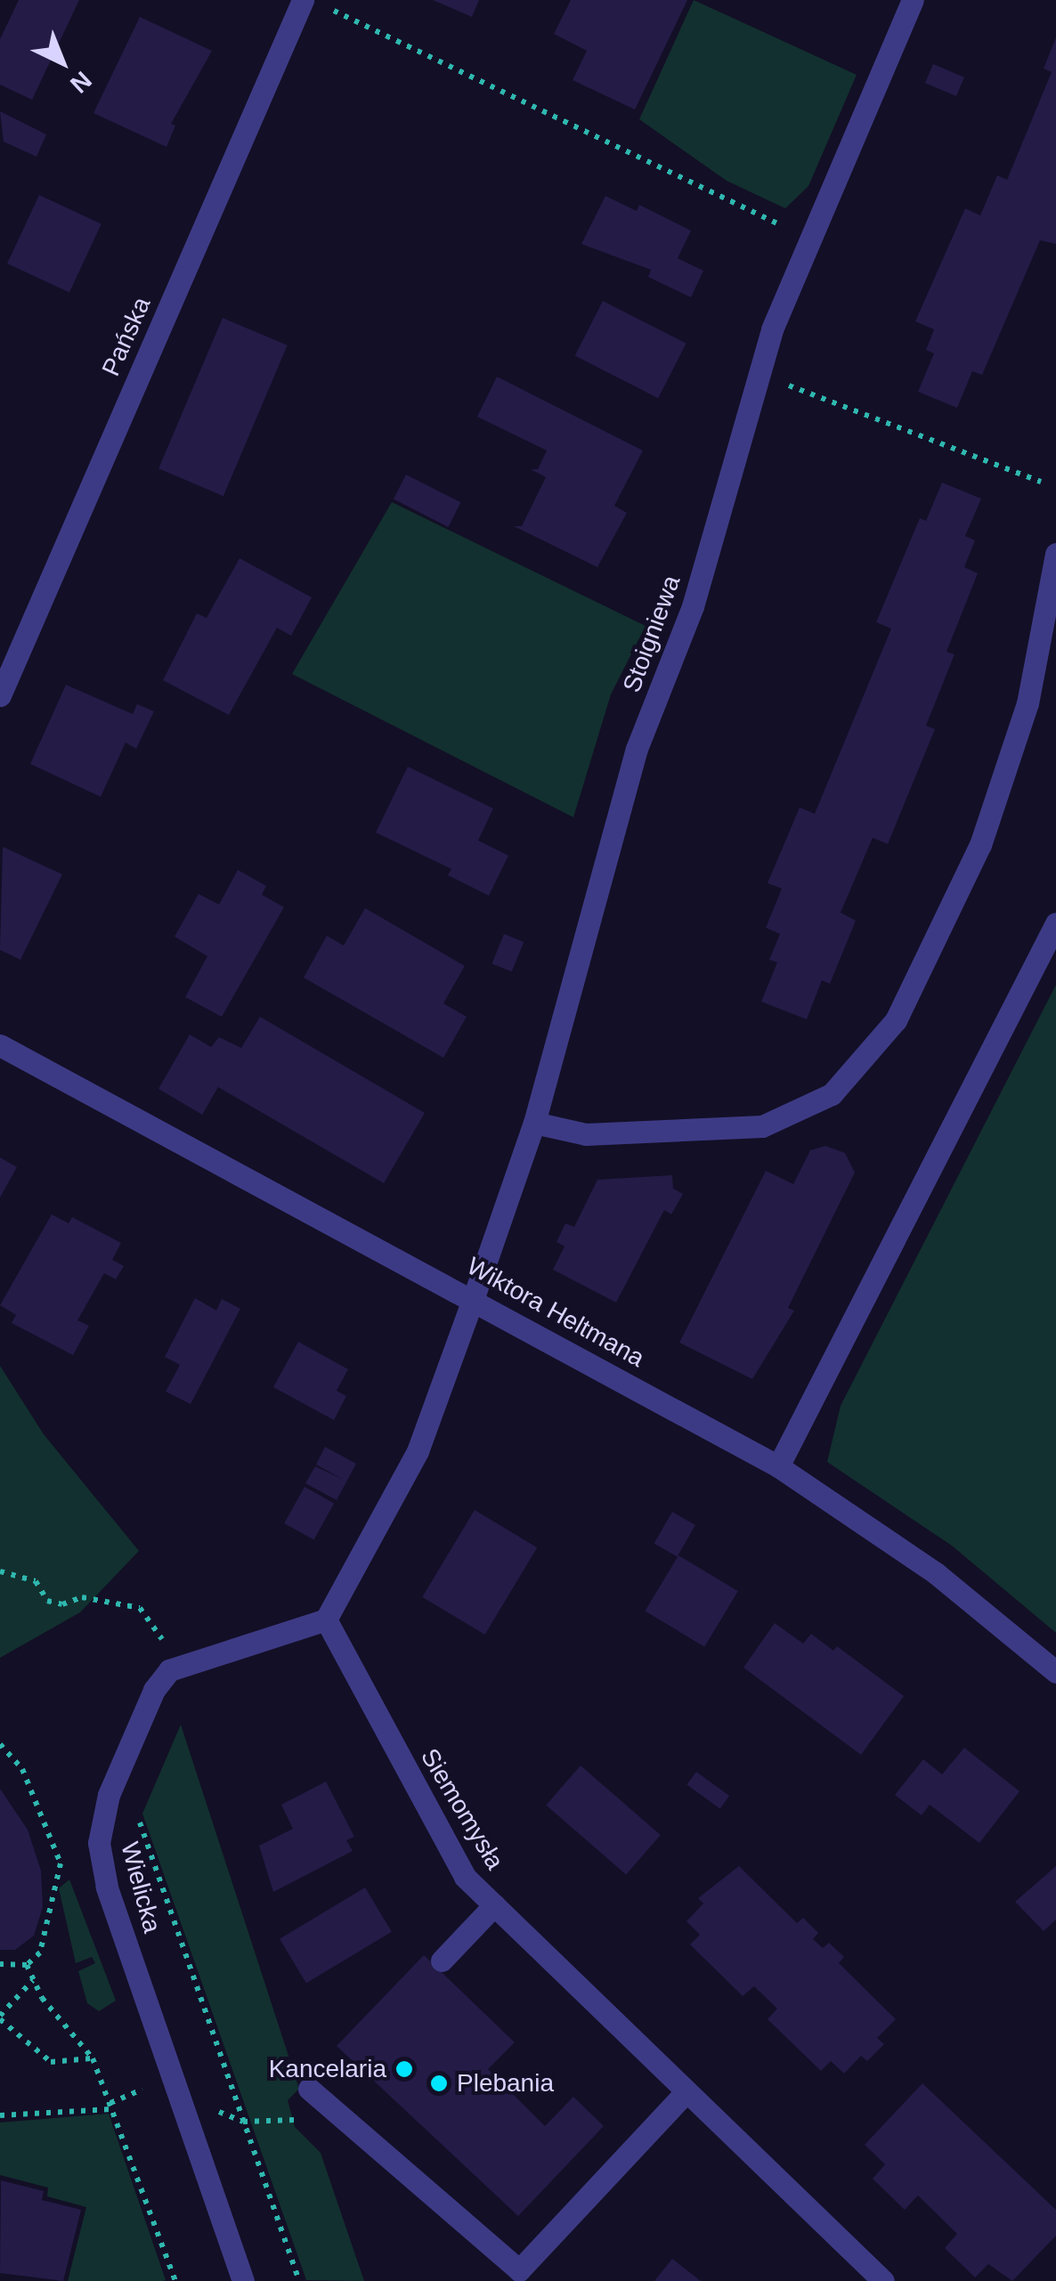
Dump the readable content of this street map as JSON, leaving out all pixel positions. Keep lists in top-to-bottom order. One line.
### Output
{"streets":{"street":["Pańska","Stoigniewa","Wiktora Heltmana","Siemomysła","Wielicka"]},"crossings":[["Stoigniewa","Wiktora Heltmana"],["Siemomysła","Wielicka"]],"places":["Kancelaria","Plebania"],"north":"bottom right"}
